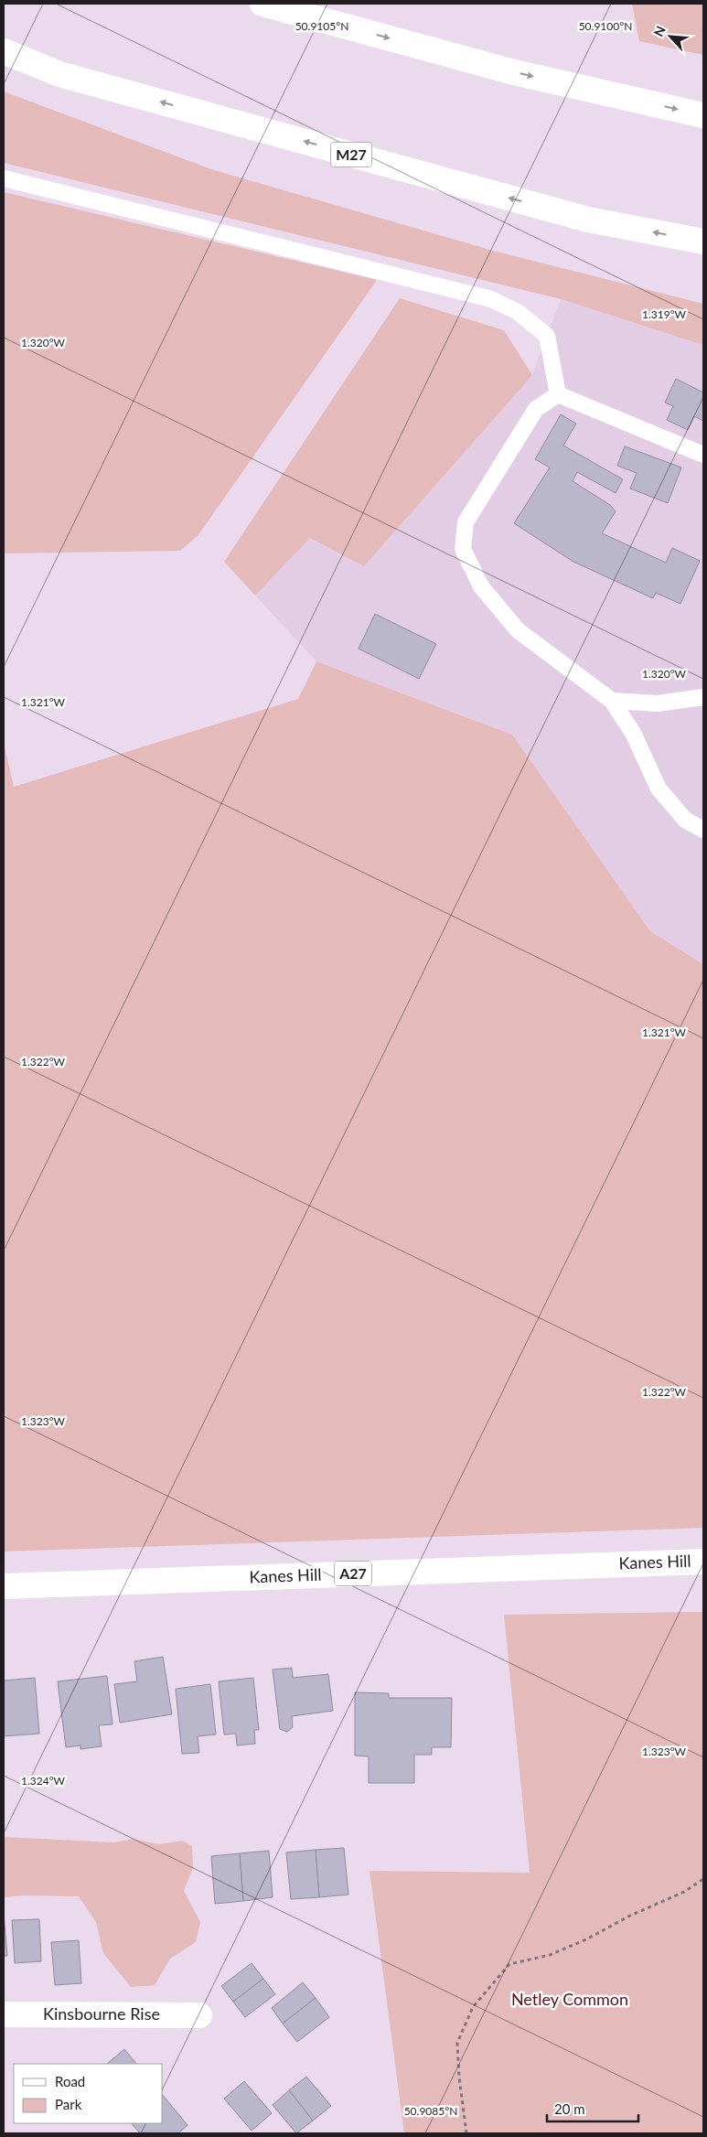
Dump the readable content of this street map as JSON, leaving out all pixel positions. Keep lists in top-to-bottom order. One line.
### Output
{"streets":{"main road":["M27","Kanes Hill","A27","Kinsbourne Rise"]},"parks":["Netley Common"],"legend":["Road","Park"],"scale_bar":"20 m","north":"top left","coordinates":["50.9105°N","50.9100°N","1.319°W","1.320°W","1.321°W","1.322°W","1.323°W","1.324°W","50.9085°N"]}
